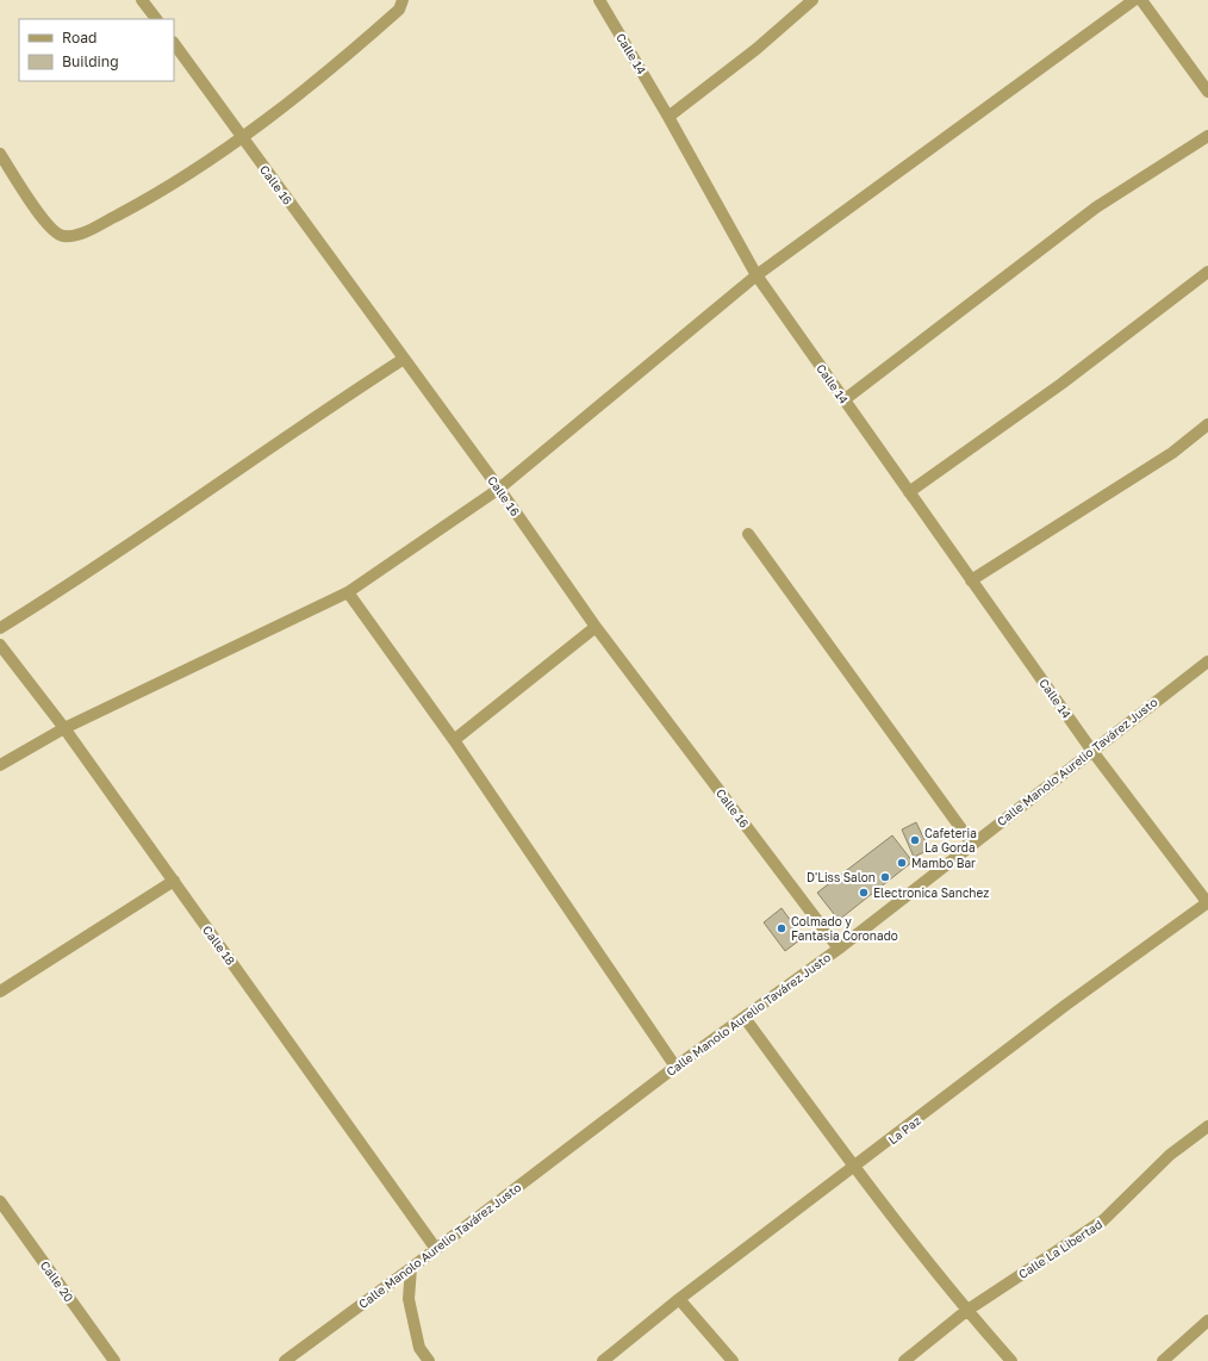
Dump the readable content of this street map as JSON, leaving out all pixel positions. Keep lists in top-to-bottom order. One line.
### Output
{"streets":{"street":["Calle 14","Calle 16","Calle Manolo Aurelio Tavárez Justo","Calle 18","La Paz","Calle La Libertad","Calle 20"]},"crossings":[["Calle 14","Calle Manolo Aurelio Tavárez Justo"],["Calle 14","La Paz"],["Calle 16","Calle Manolo Aurelio Tavárez Justo"],["Calle Manolo Aurelio Tavárez Justo","Calle 18"]],"places":["Cafeteria La Gorda","Mambo Bar","D'Liss Salon","Electronica Sanchez","Colmado y Fantasia Coronado"],"legend":["Road","Building"]}
